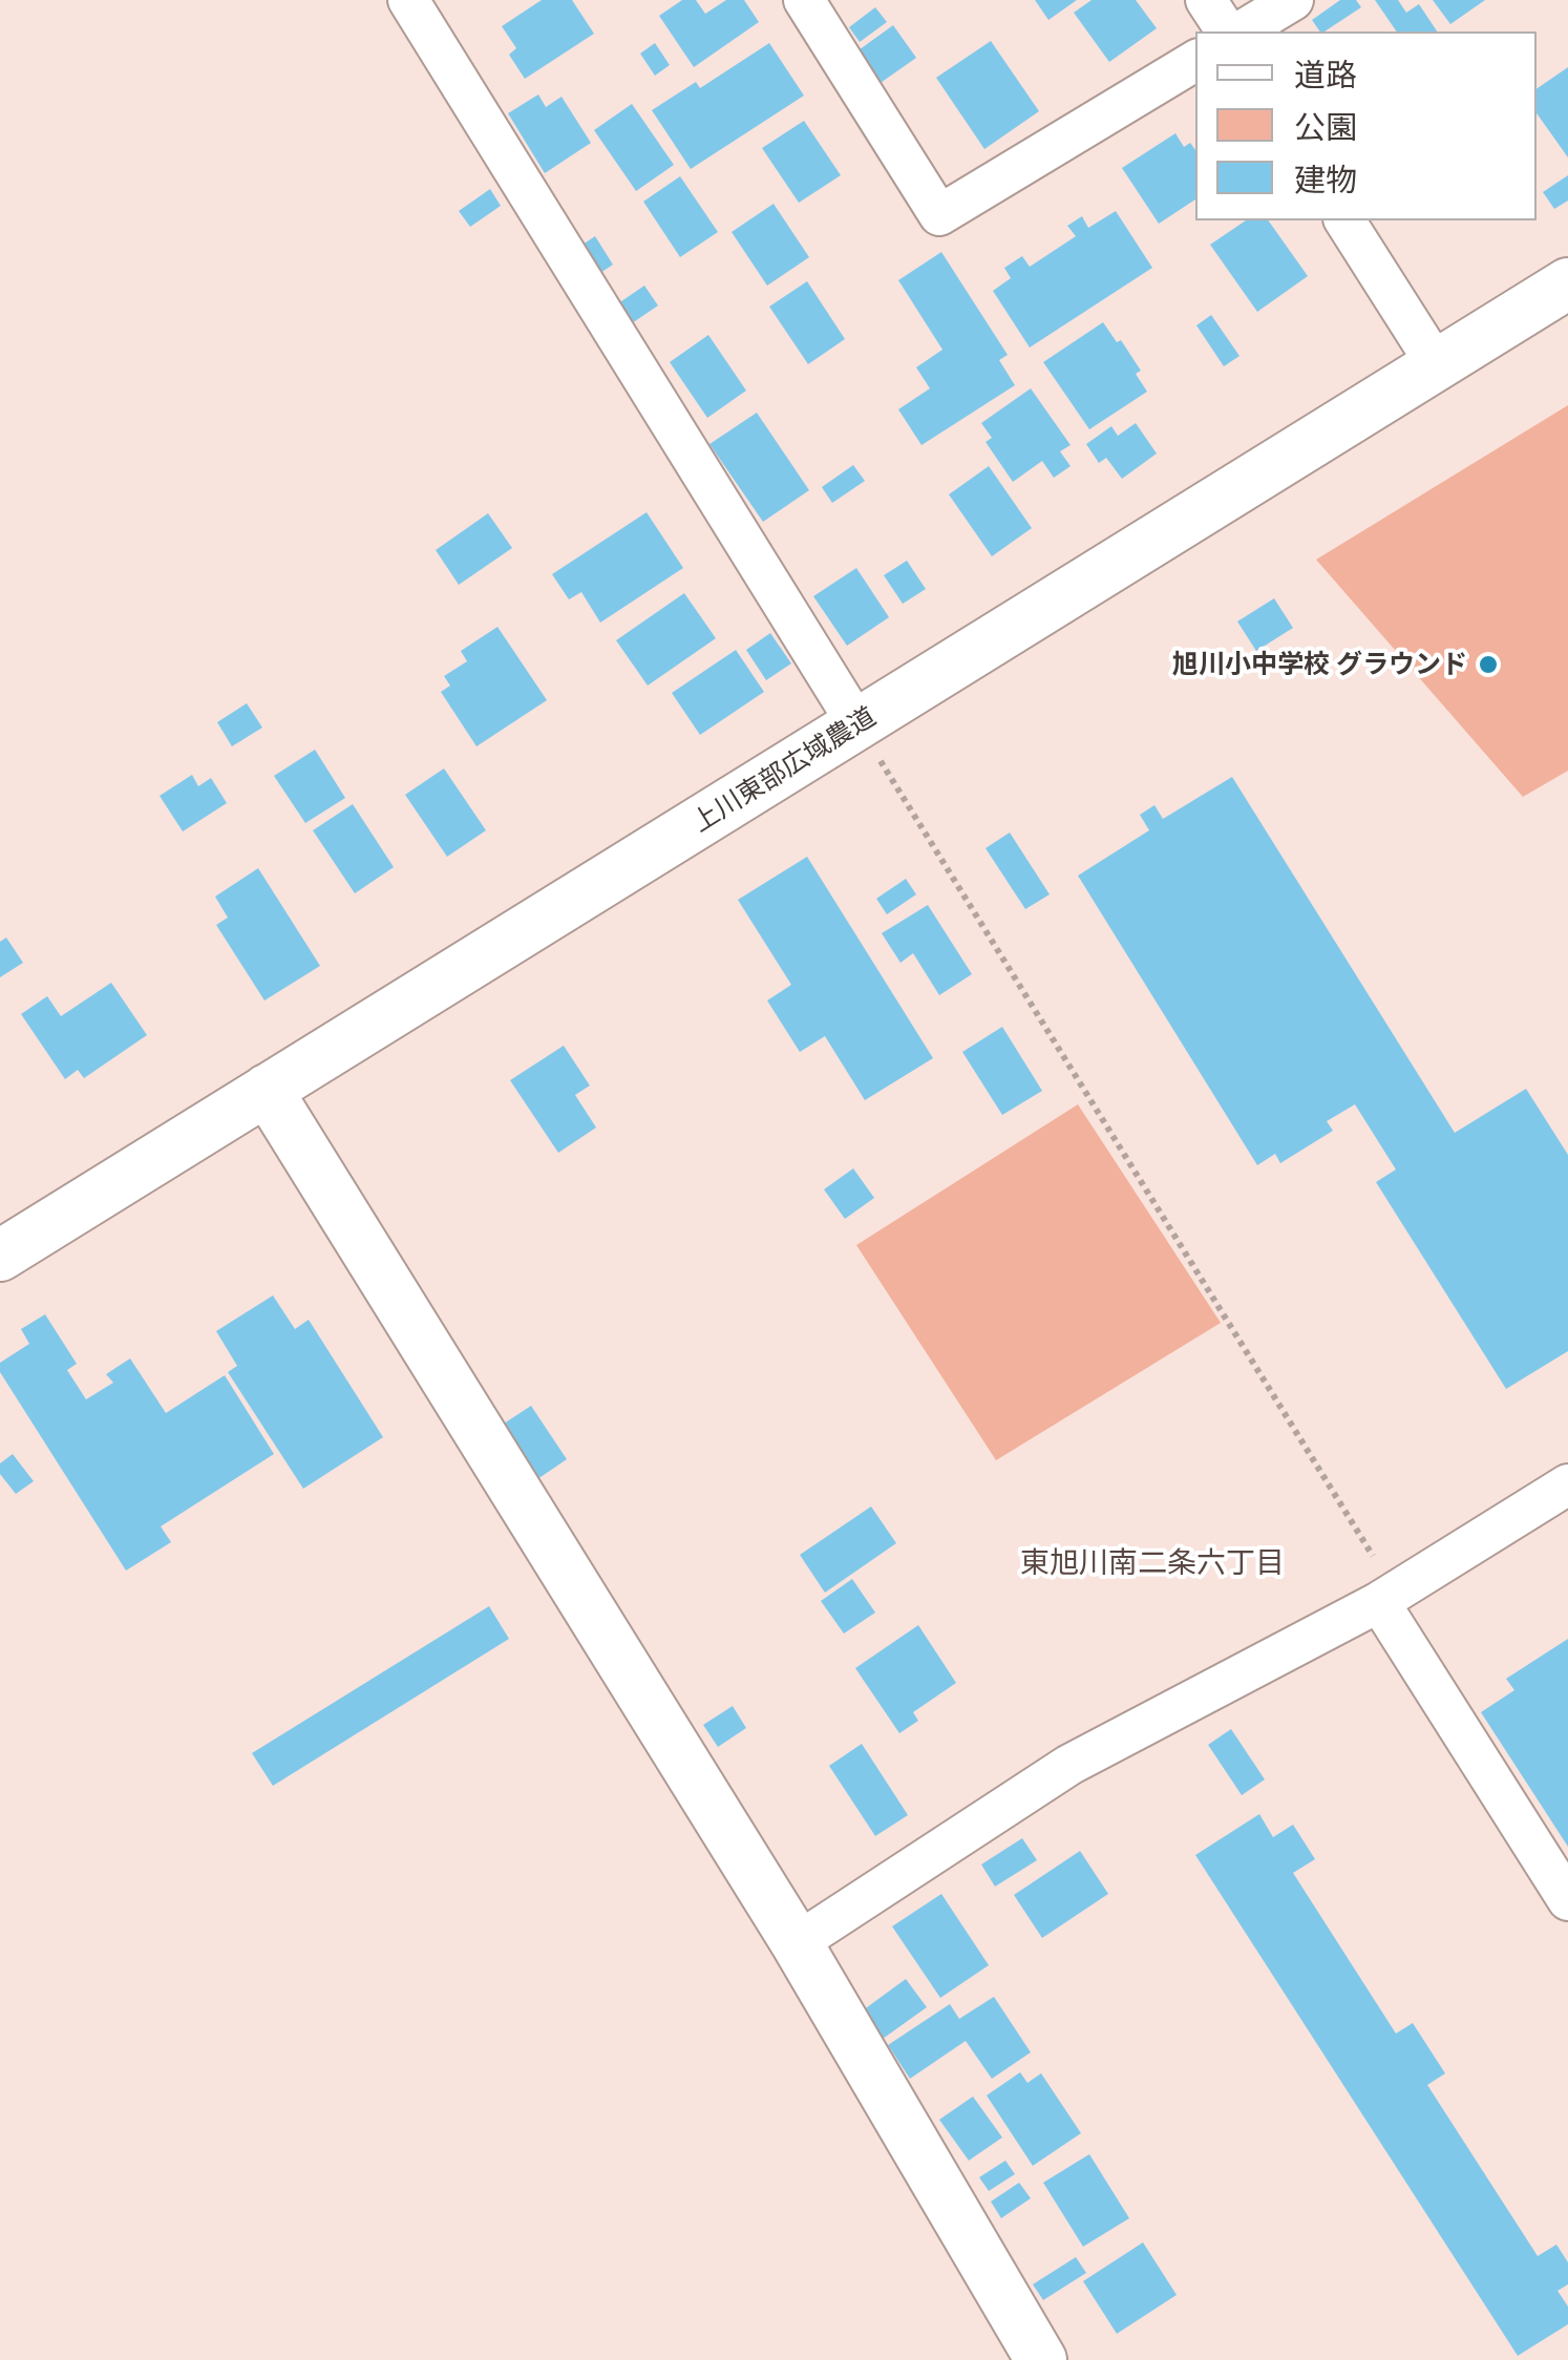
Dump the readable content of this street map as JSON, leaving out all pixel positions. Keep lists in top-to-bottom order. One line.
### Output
{"streets":{"street":["上川東部広域農道"]},"districts":["東旭川南二条六丁目"],"places":["旭川小中学校 グラウンド"],"legend":["道路","公園","建物"]}
